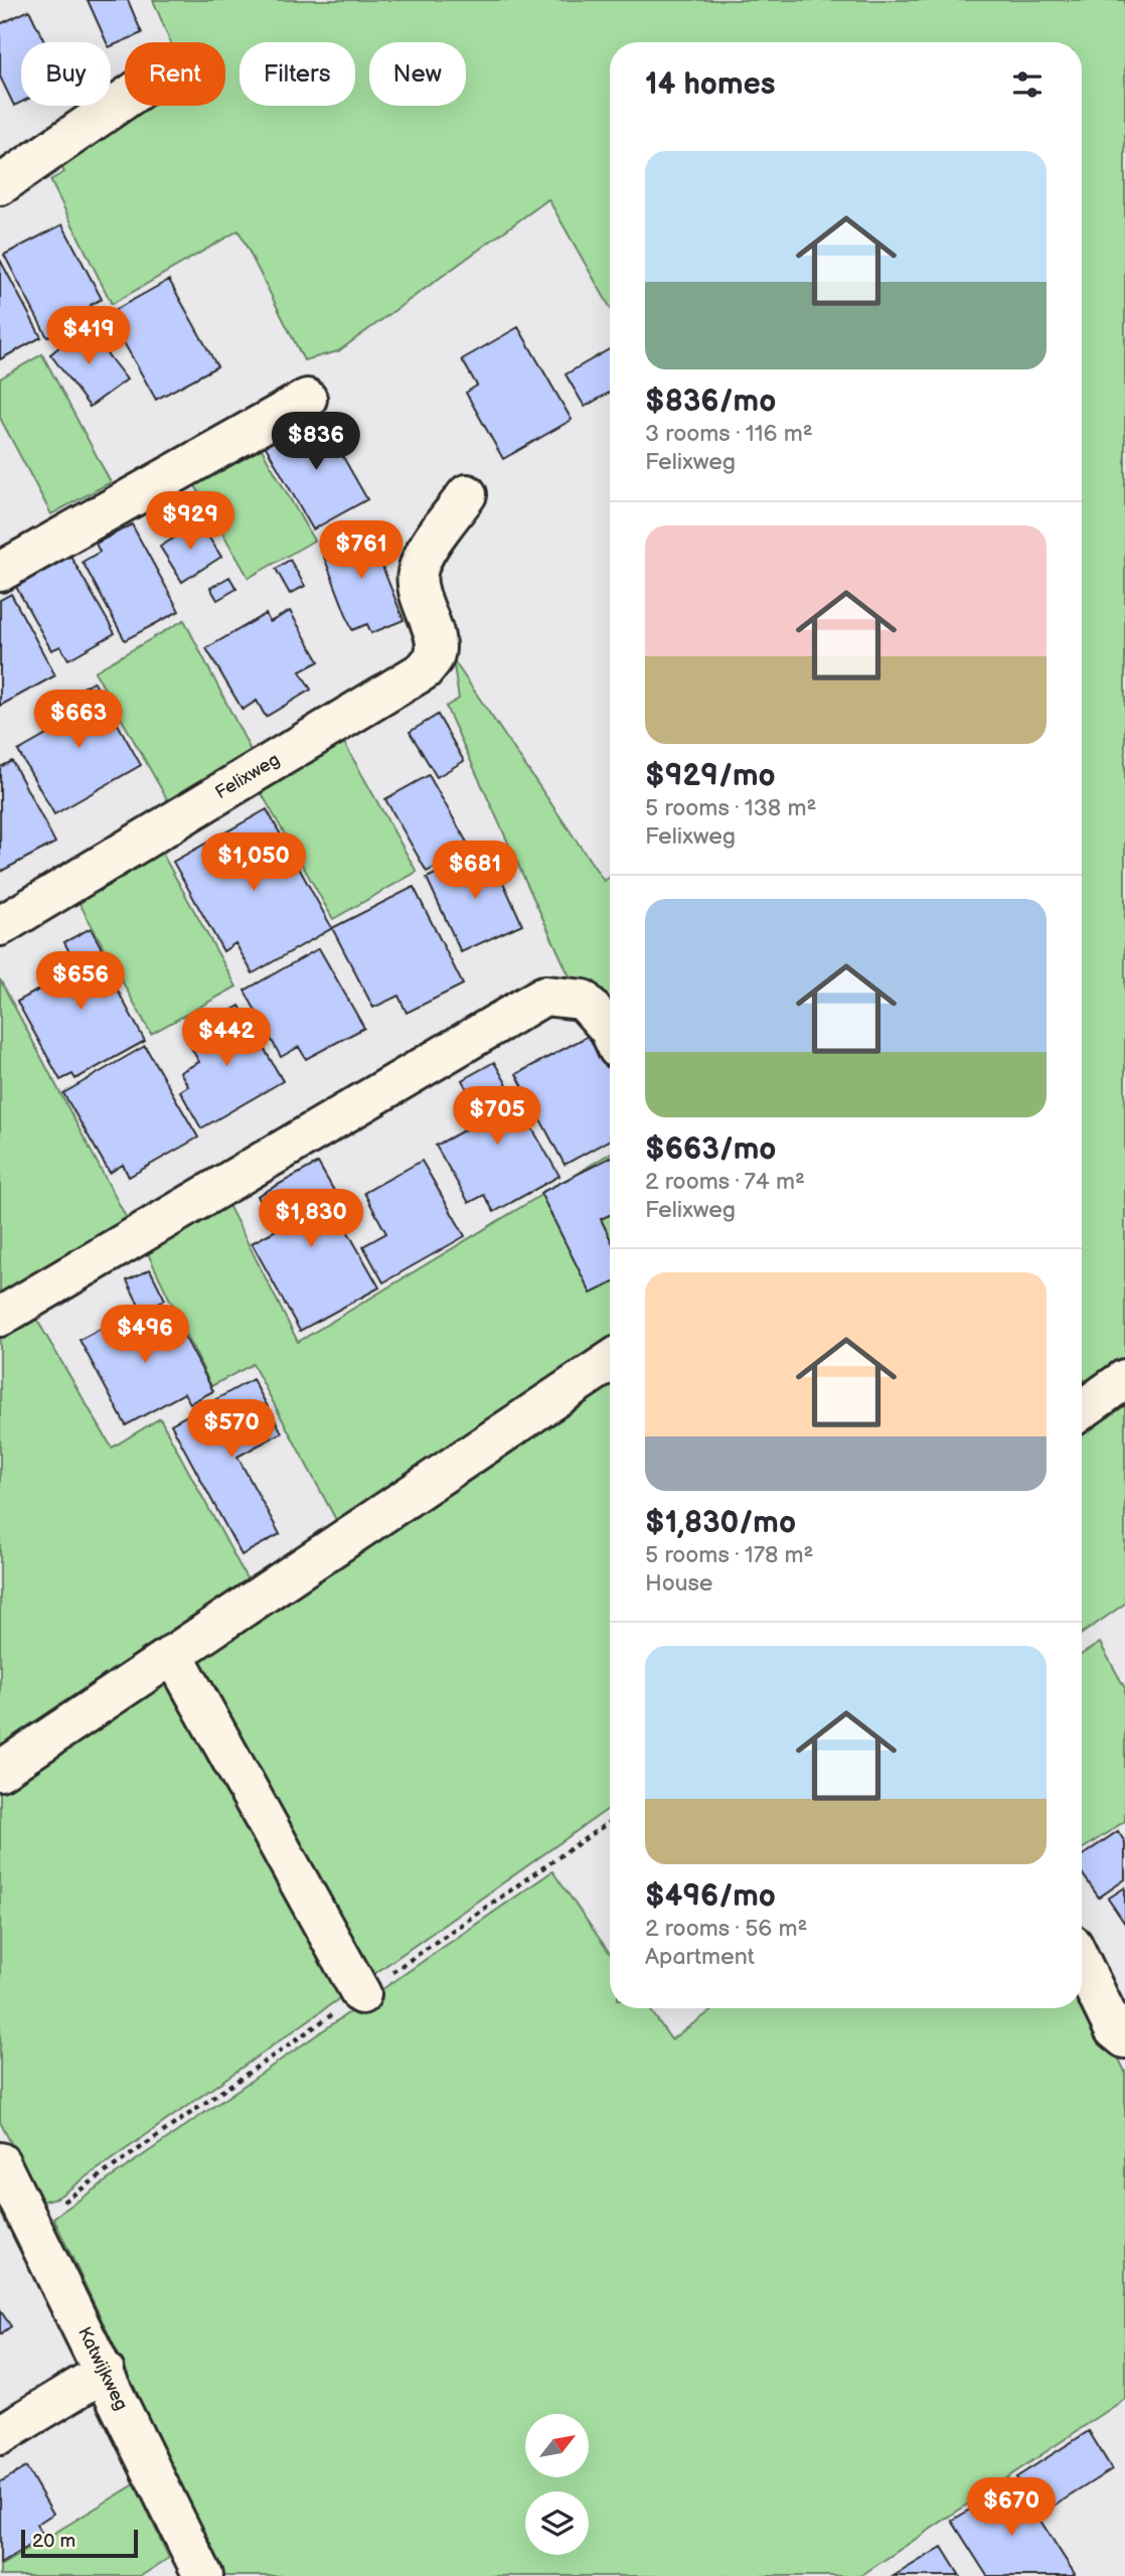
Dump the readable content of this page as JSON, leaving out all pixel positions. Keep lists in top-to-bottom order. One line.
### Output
{"streets":{"street":["Felixweg","Katwijkweg"]},"scale_bar":"20 m","north":"top right","page":{"chip":["Buy","Rent","Filters","New"],"heading":"14 homes","list":[{"name":"$836/mo","note":"3 rooms · 116 m² · Felixweg"},{"name":"$929/mo","note":"5 rooms · 138 m² · Felixweg"},{"name":"$663/mo","note":"2 rooms · 74 m² · Felixweg"},{"name":"$1,830/mo","note":"5 rooms · 178 m² · House"},{"name":"$496/mo","note":"2 rooms · 56 m² · Apartment"}],"price":["$419","$836","$929","$761","$663","$1,050","$681","$656","$442","$705","$1,830","$496","$570","$670"],"scale":"20 m"}}
